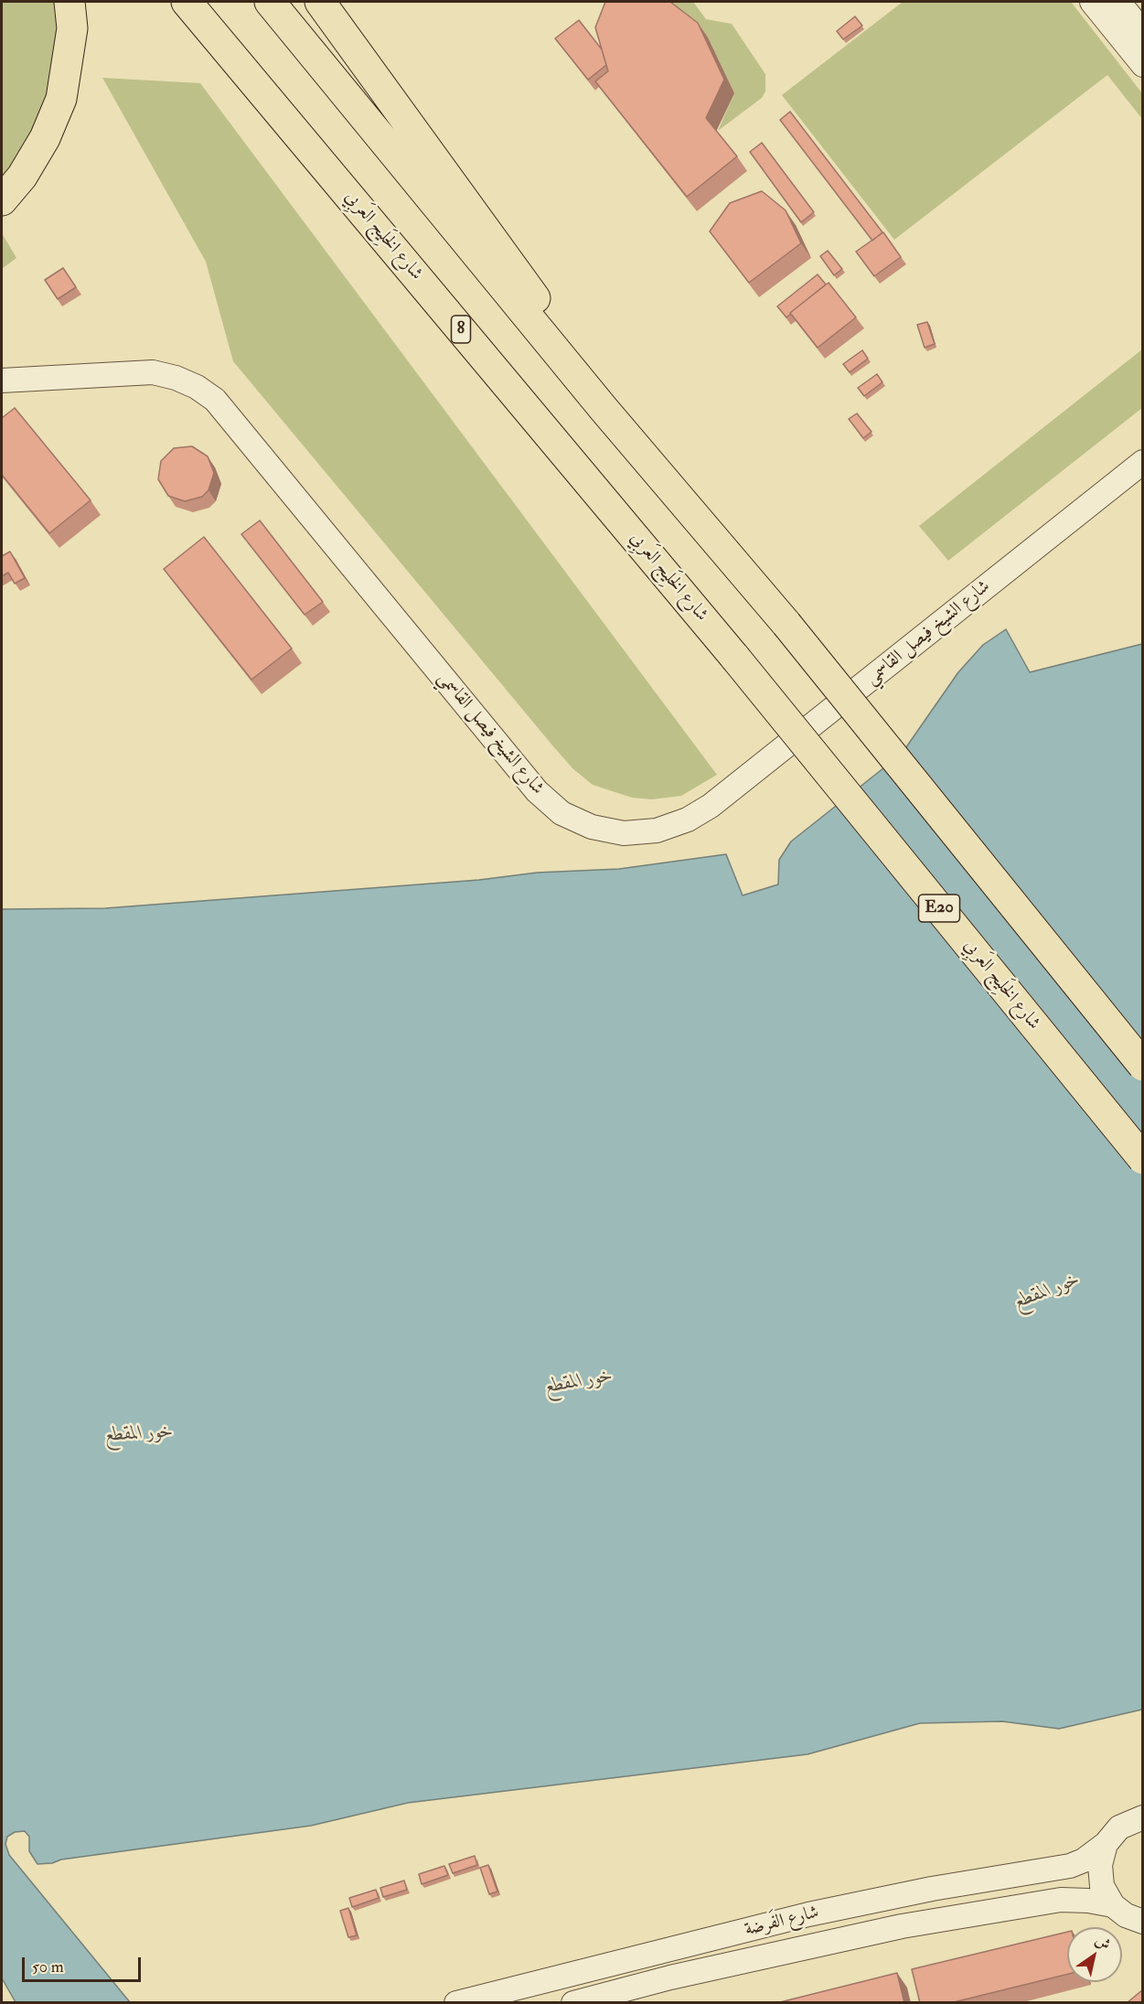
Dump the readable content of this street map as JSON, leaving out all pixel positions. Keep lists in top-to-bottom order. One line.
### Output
{"streets":{"highway":["شارع الخَلِيج العَربِي","8","E20"],"street":["شارع الشيخ فيصل القاسمي","شارع الفَرضة"]},"water":["خور المقطع"],"scale_bar":"50 m","north":"top right"}
